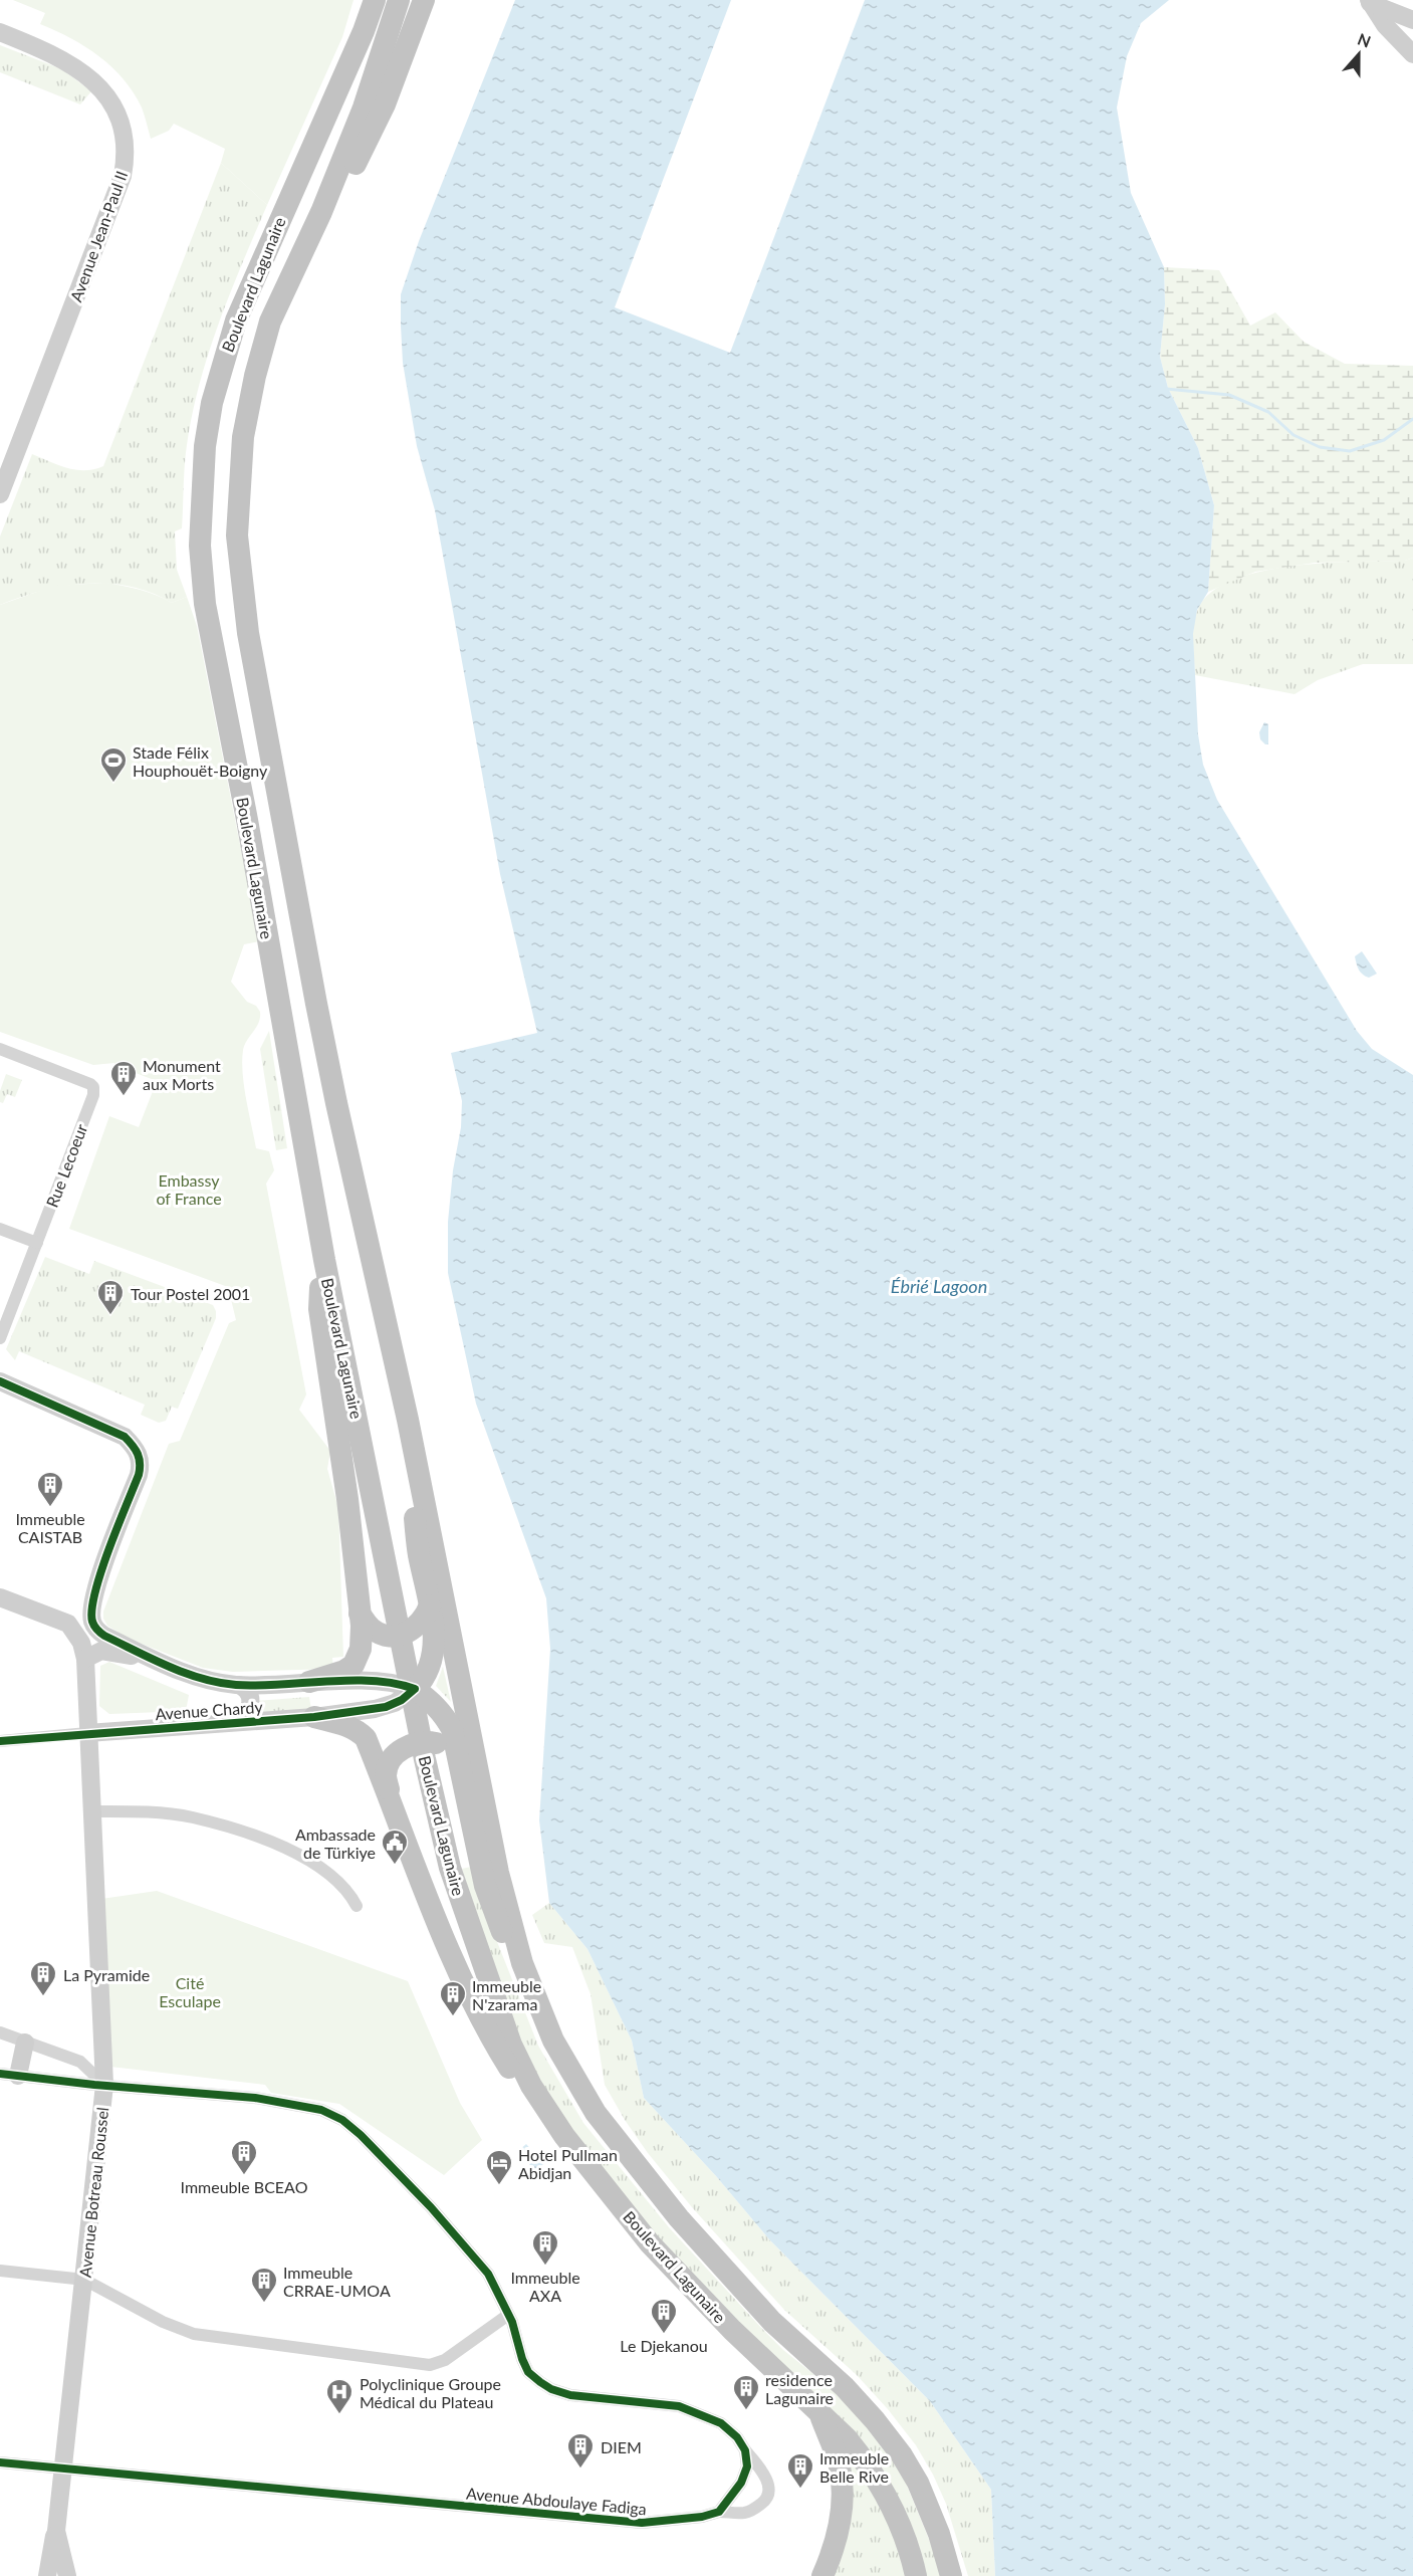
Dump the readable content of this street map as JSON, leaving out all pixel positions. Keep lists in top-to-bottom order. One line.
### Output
{"streets":{"highway":["Boulevard Lagunaire"],"street":["Avenue Jean-Paul II","Rue Lecoeur","Avenue Chardy","Avenue Botreau Roussel","Avenue Abdoulaye Fadiga"]},"crossings":[["Avenue Chardy","Avenue Botreau Roussel"],["Avenue Botreau Roussel","Avenue Abdoulaye Fadiga"]],"water":["Ébrié Lagoon"],"parks":["Embassy of France","Cité Esculape"],"places":{"sports":["Stade Félix Houphouët-Boigny"],"building":["Monument aux Morts","Tour Postel 2001","Immeuble CAISTAB","La Pyramide","Immeuble N'zarama","Immeuble BCEAO","Immeuble AXA","Immeuble CRRAE-UMOA","Le Djekanou","residence Lagunaire","DIEM","Immeuble Belle Rive"],"public building":["Ambassade de Türkiye"],"hotel":["Hotel Pullman Abidjan"],"hospital":["Polyclinique Groupe Médical du Plateau"]},"north":"top"}
